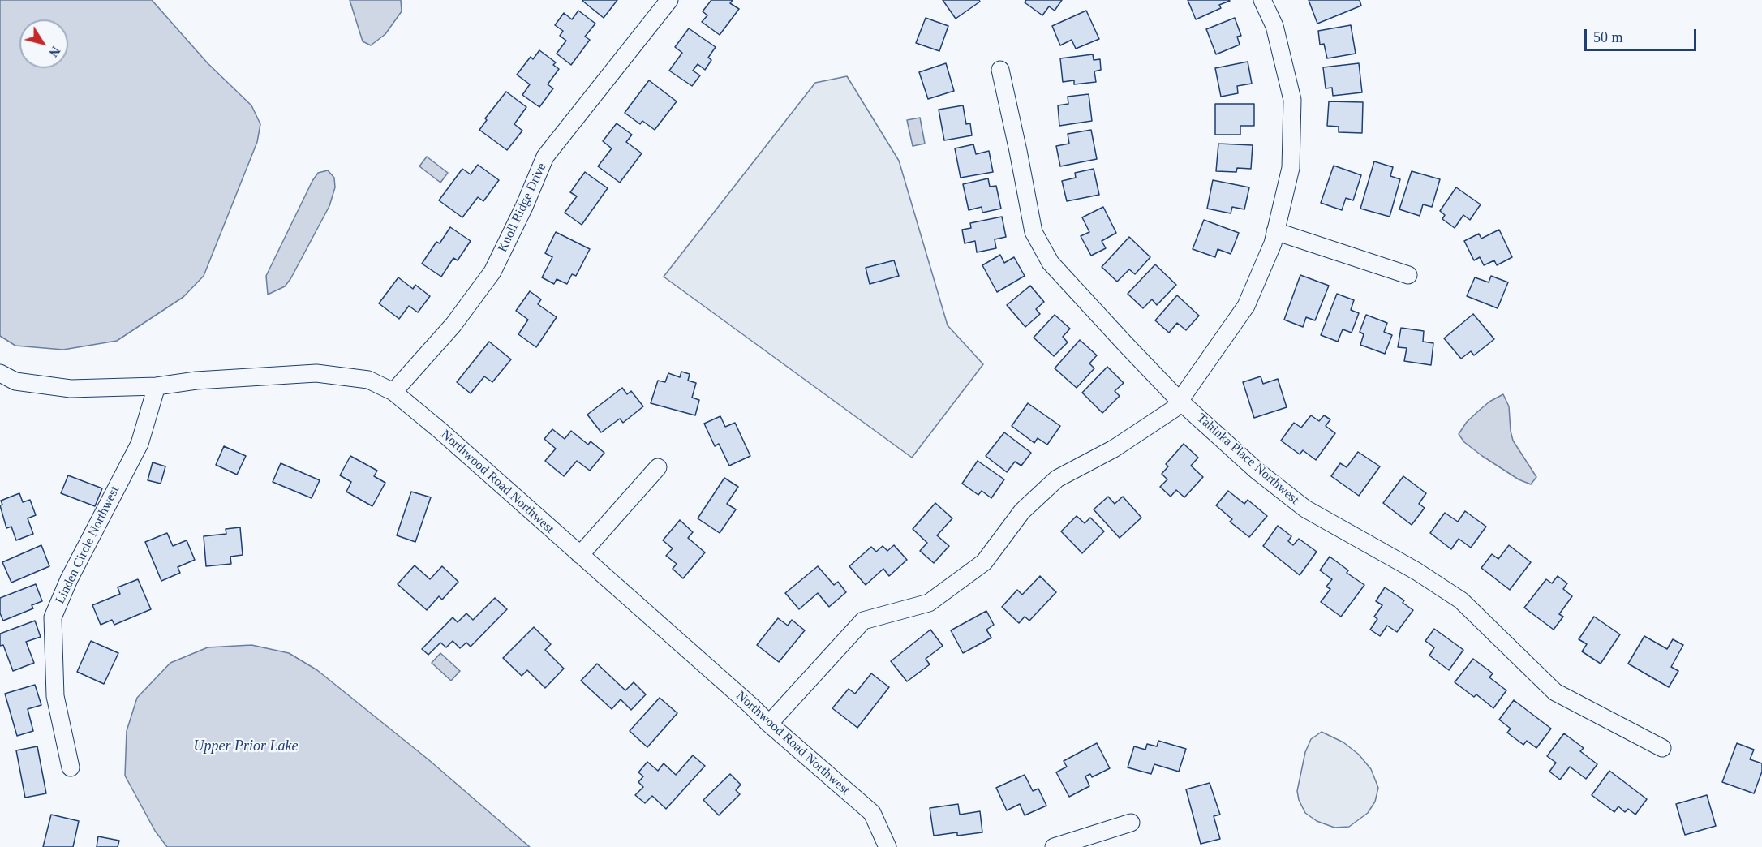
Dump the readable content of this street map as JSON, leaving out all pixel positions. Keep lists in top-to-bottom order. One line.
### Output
{"streets":{"street":["Knoll Ridge Drive","Tahinka Place Northwest","Northwood Road Northwest","Linden Circle Northwest"]},"crossings":[["Knoll Ridge Drive","Northwood Road Northwest"],["Northwood Road Northwest","Linden Circle Northwest"]],"water":["Upper Prior Lake"],"scale_bar":"50 m","north":"bottom right"}
